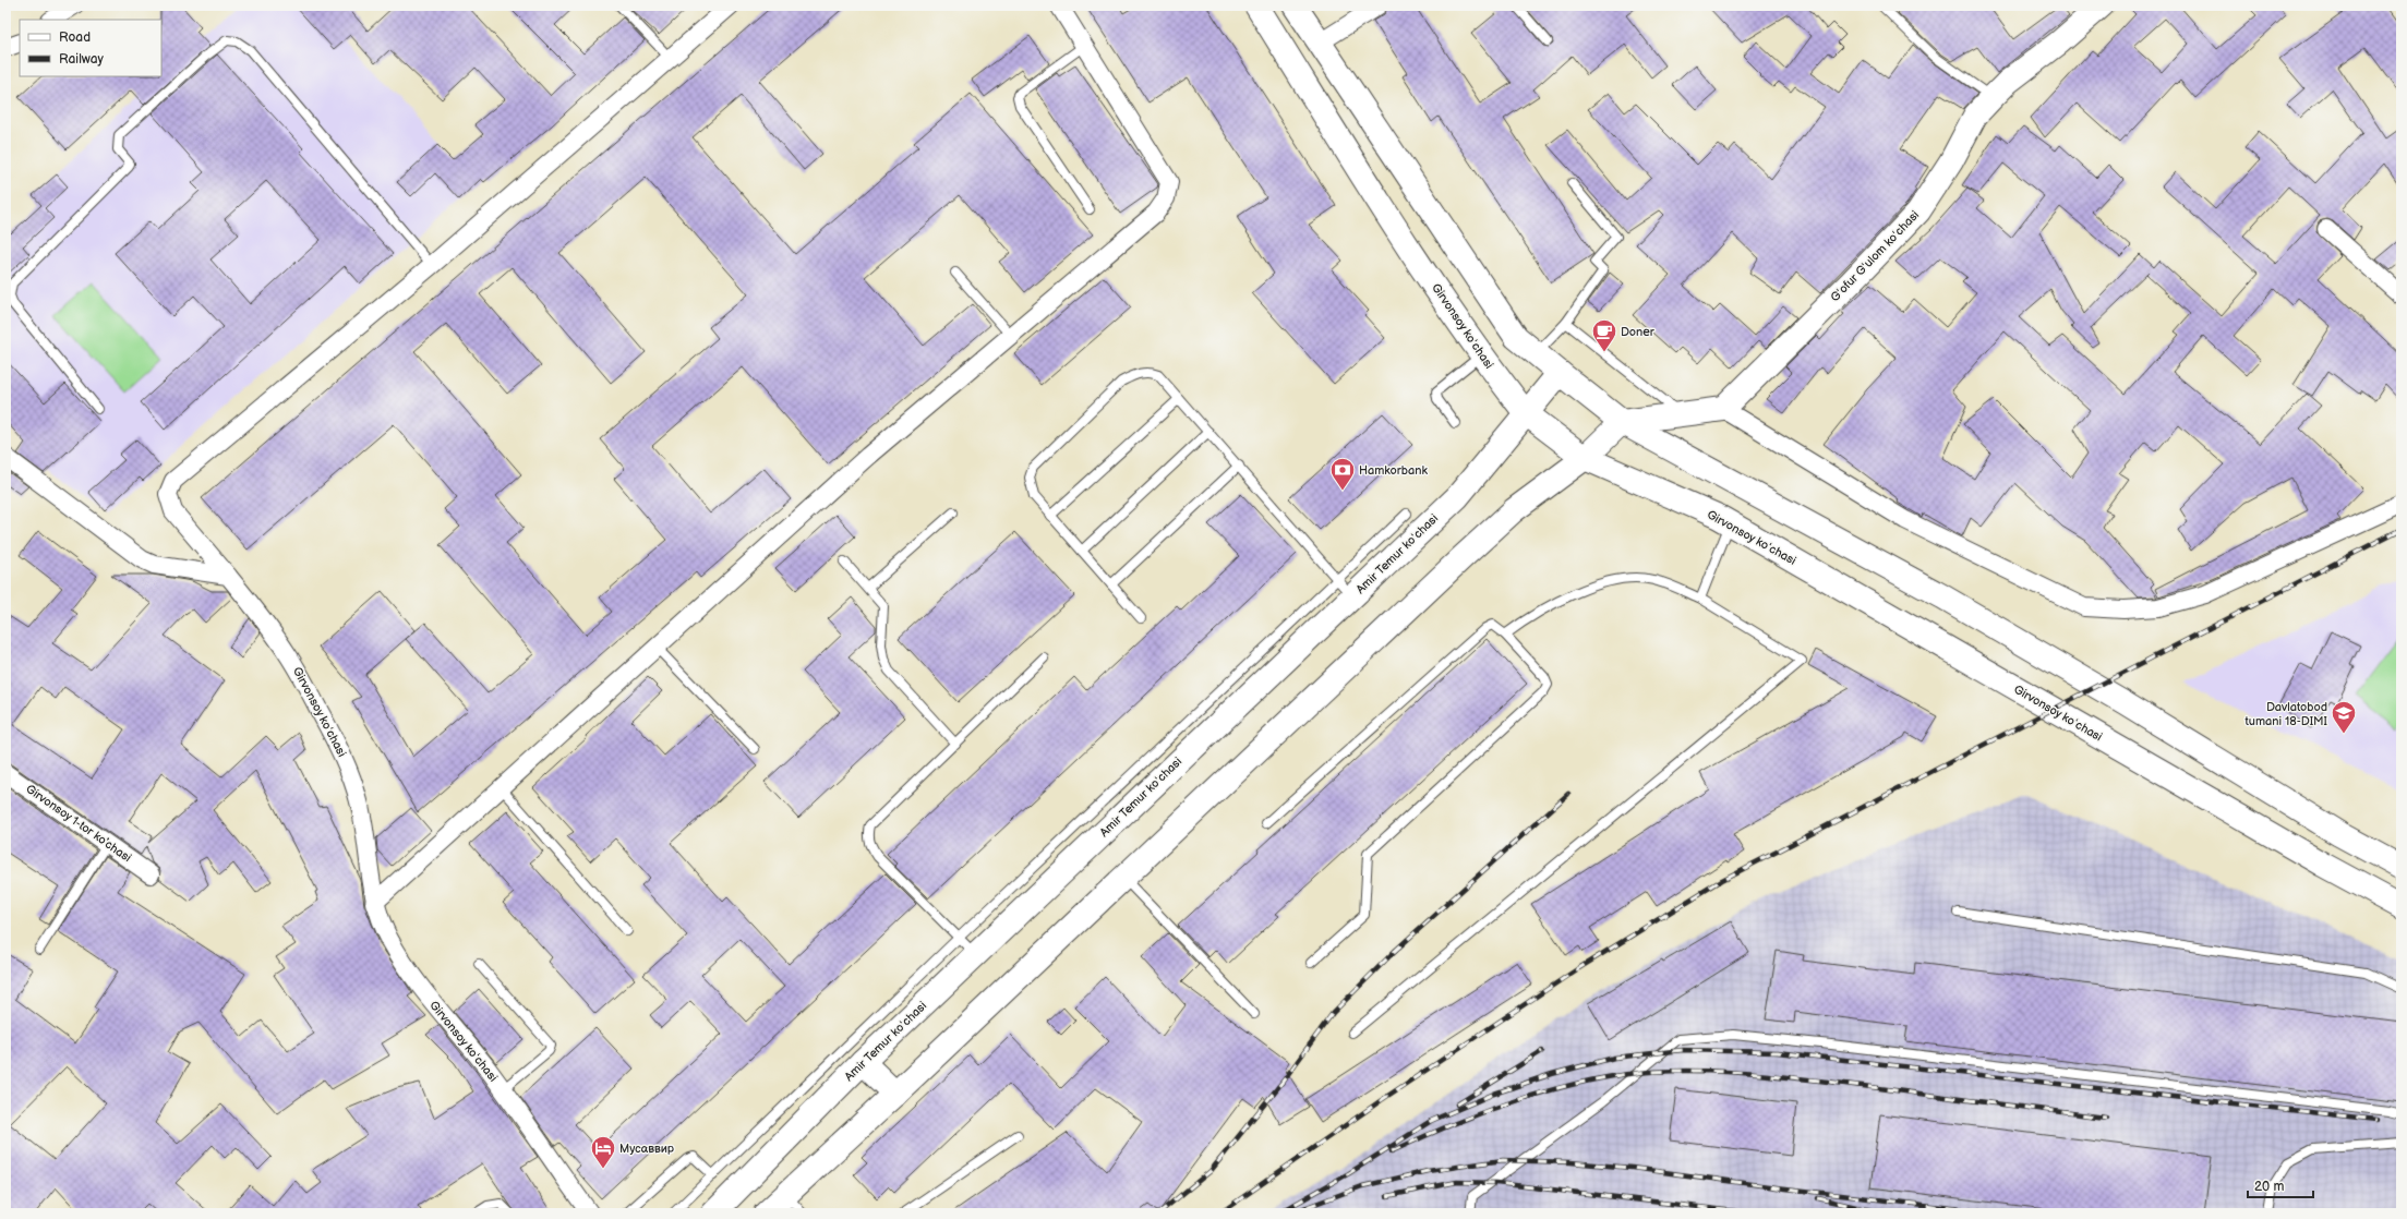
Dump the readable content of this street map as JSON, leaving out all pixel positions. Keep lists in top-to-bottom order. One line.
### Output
{"streets":{"main road":["Gʻofur Gʻulom koʻchasi","Girvonsoy koʻchasi","Amir Temur koʻchasi"],"street":["Girvonsoy 1-tor koʼchasi"]},"crossings":[["Girvonsoy koʻchasi","Amir Temur koʻchasi"]],"places":{"cafe":["Doner"],"bank":["Hamkorbank"],"school or university":["Davlatobod tumani 18-DIMI"],"hotel":["Мусаввир"]},"legend":["Road","Railway"],"scale_bar":"20 m"}
